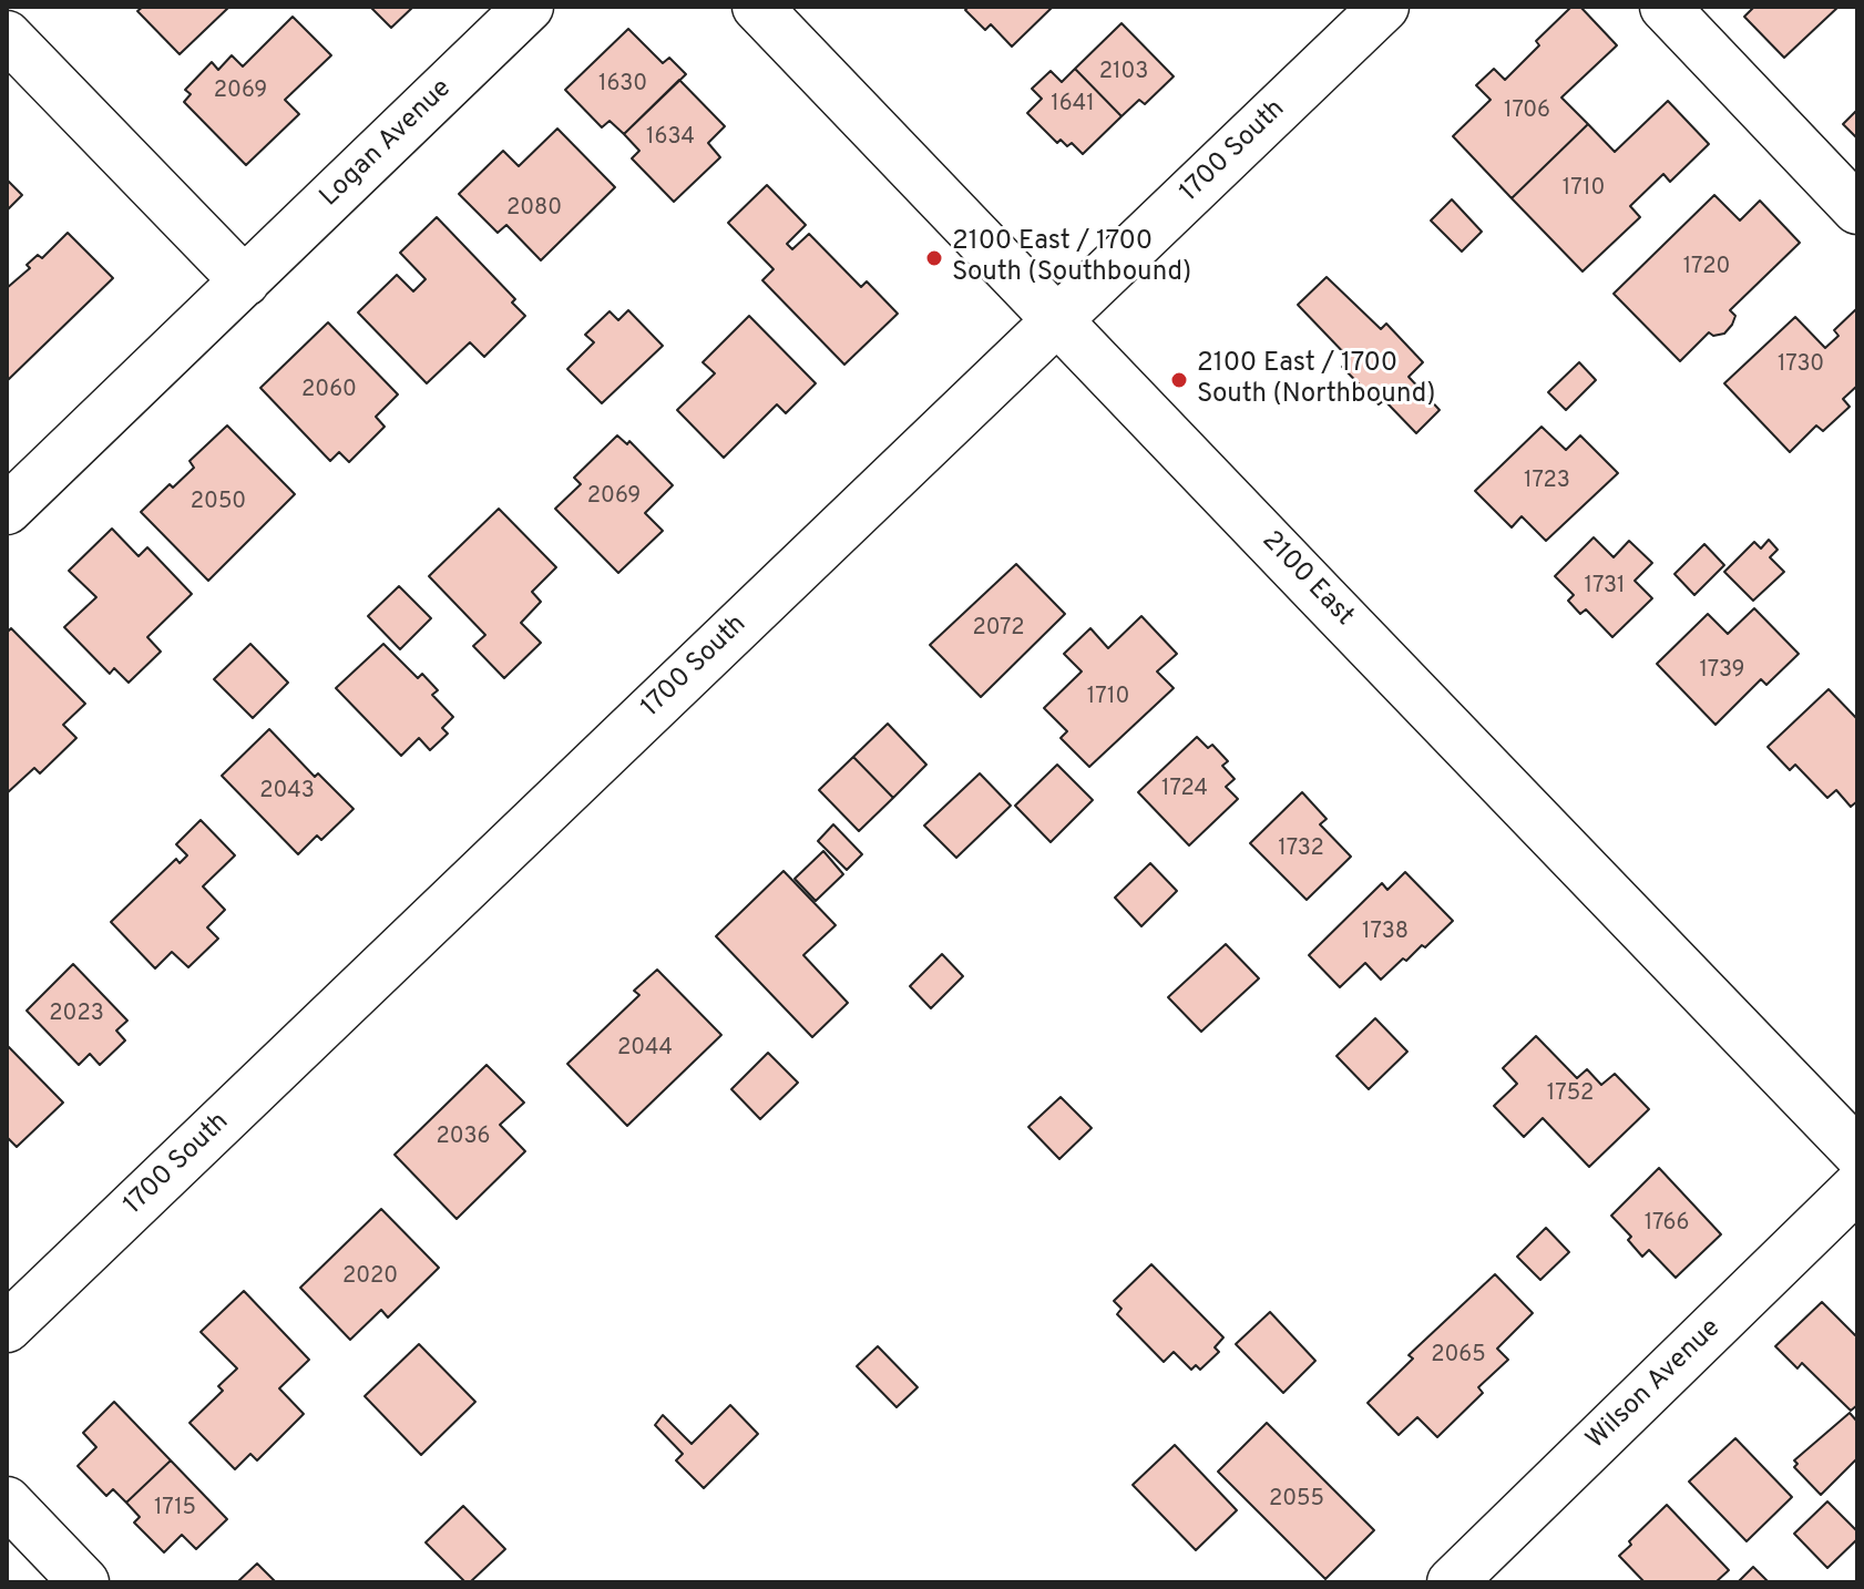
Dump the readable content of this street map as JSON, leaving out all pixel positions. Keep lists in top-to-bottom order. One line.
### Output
{"streets":{"street":["Logan Avenue","1700 South","2100 East","Wilson Avenue"]},"crossings":[["1700 South","2100 East"]],"places":["2100 East / 1700 South (Southbound)","2100 East / 1700 South (Northbound)"],"house_numbers":["2103","1630","2069","1641","1706","1634","1710","2080","1720","1730","2060","1723","2069","2050","1731","2072","1739","1710","1724","2043","1732","1738","2023","2044","1752","2036","1766","2020","2065","2055","1715"]}
